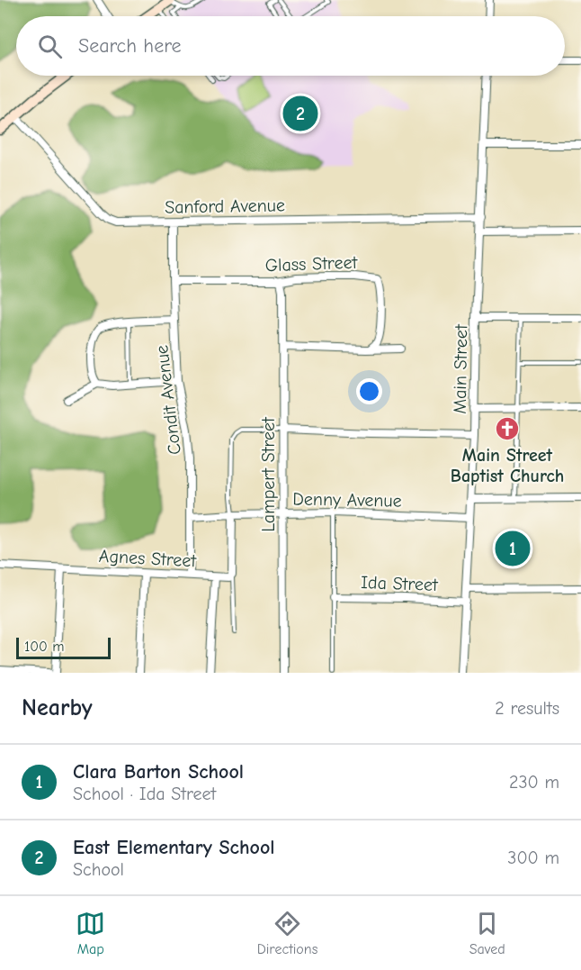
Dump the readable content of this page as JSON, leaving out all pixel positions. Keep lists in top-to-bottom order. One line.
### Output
{"streets":{"street":["Sanford Avenue","Glass Street","Main Street","Condit Avenue","Lampert Street","Denny Avenue","Agnes Street","Ida Street"]},"crossings":[["Sanford Avenue","Main Street"],["Sanford Avenue","Condit Avenue"],["Glass Street","Condit Avenue"],["Glass Street","Lampert Street"],["Main Street","Denny Avenue"],["Main Street","Ida Street"],["Condit Avenue","Denny Avenue"],["Condit Avenue","Agnes Street"],["Lampert Street","Denny Avenue"]],"places":{"church":["Main Street Baptist Church"]},"scale_bar":"100 m","page":{"search":"Search here","pins":["2","1"],"scale":"100 m","heading":["Nearby","2 results"],"list":[{"mark":"1","name":"Clara Barton School","note":"School · Ida Street","value":"230 m"},{"mark":"2","name":"East Elementary School","note":"School","value":"300 m"}],"nav":["Map","Directions","Saved"]}}
